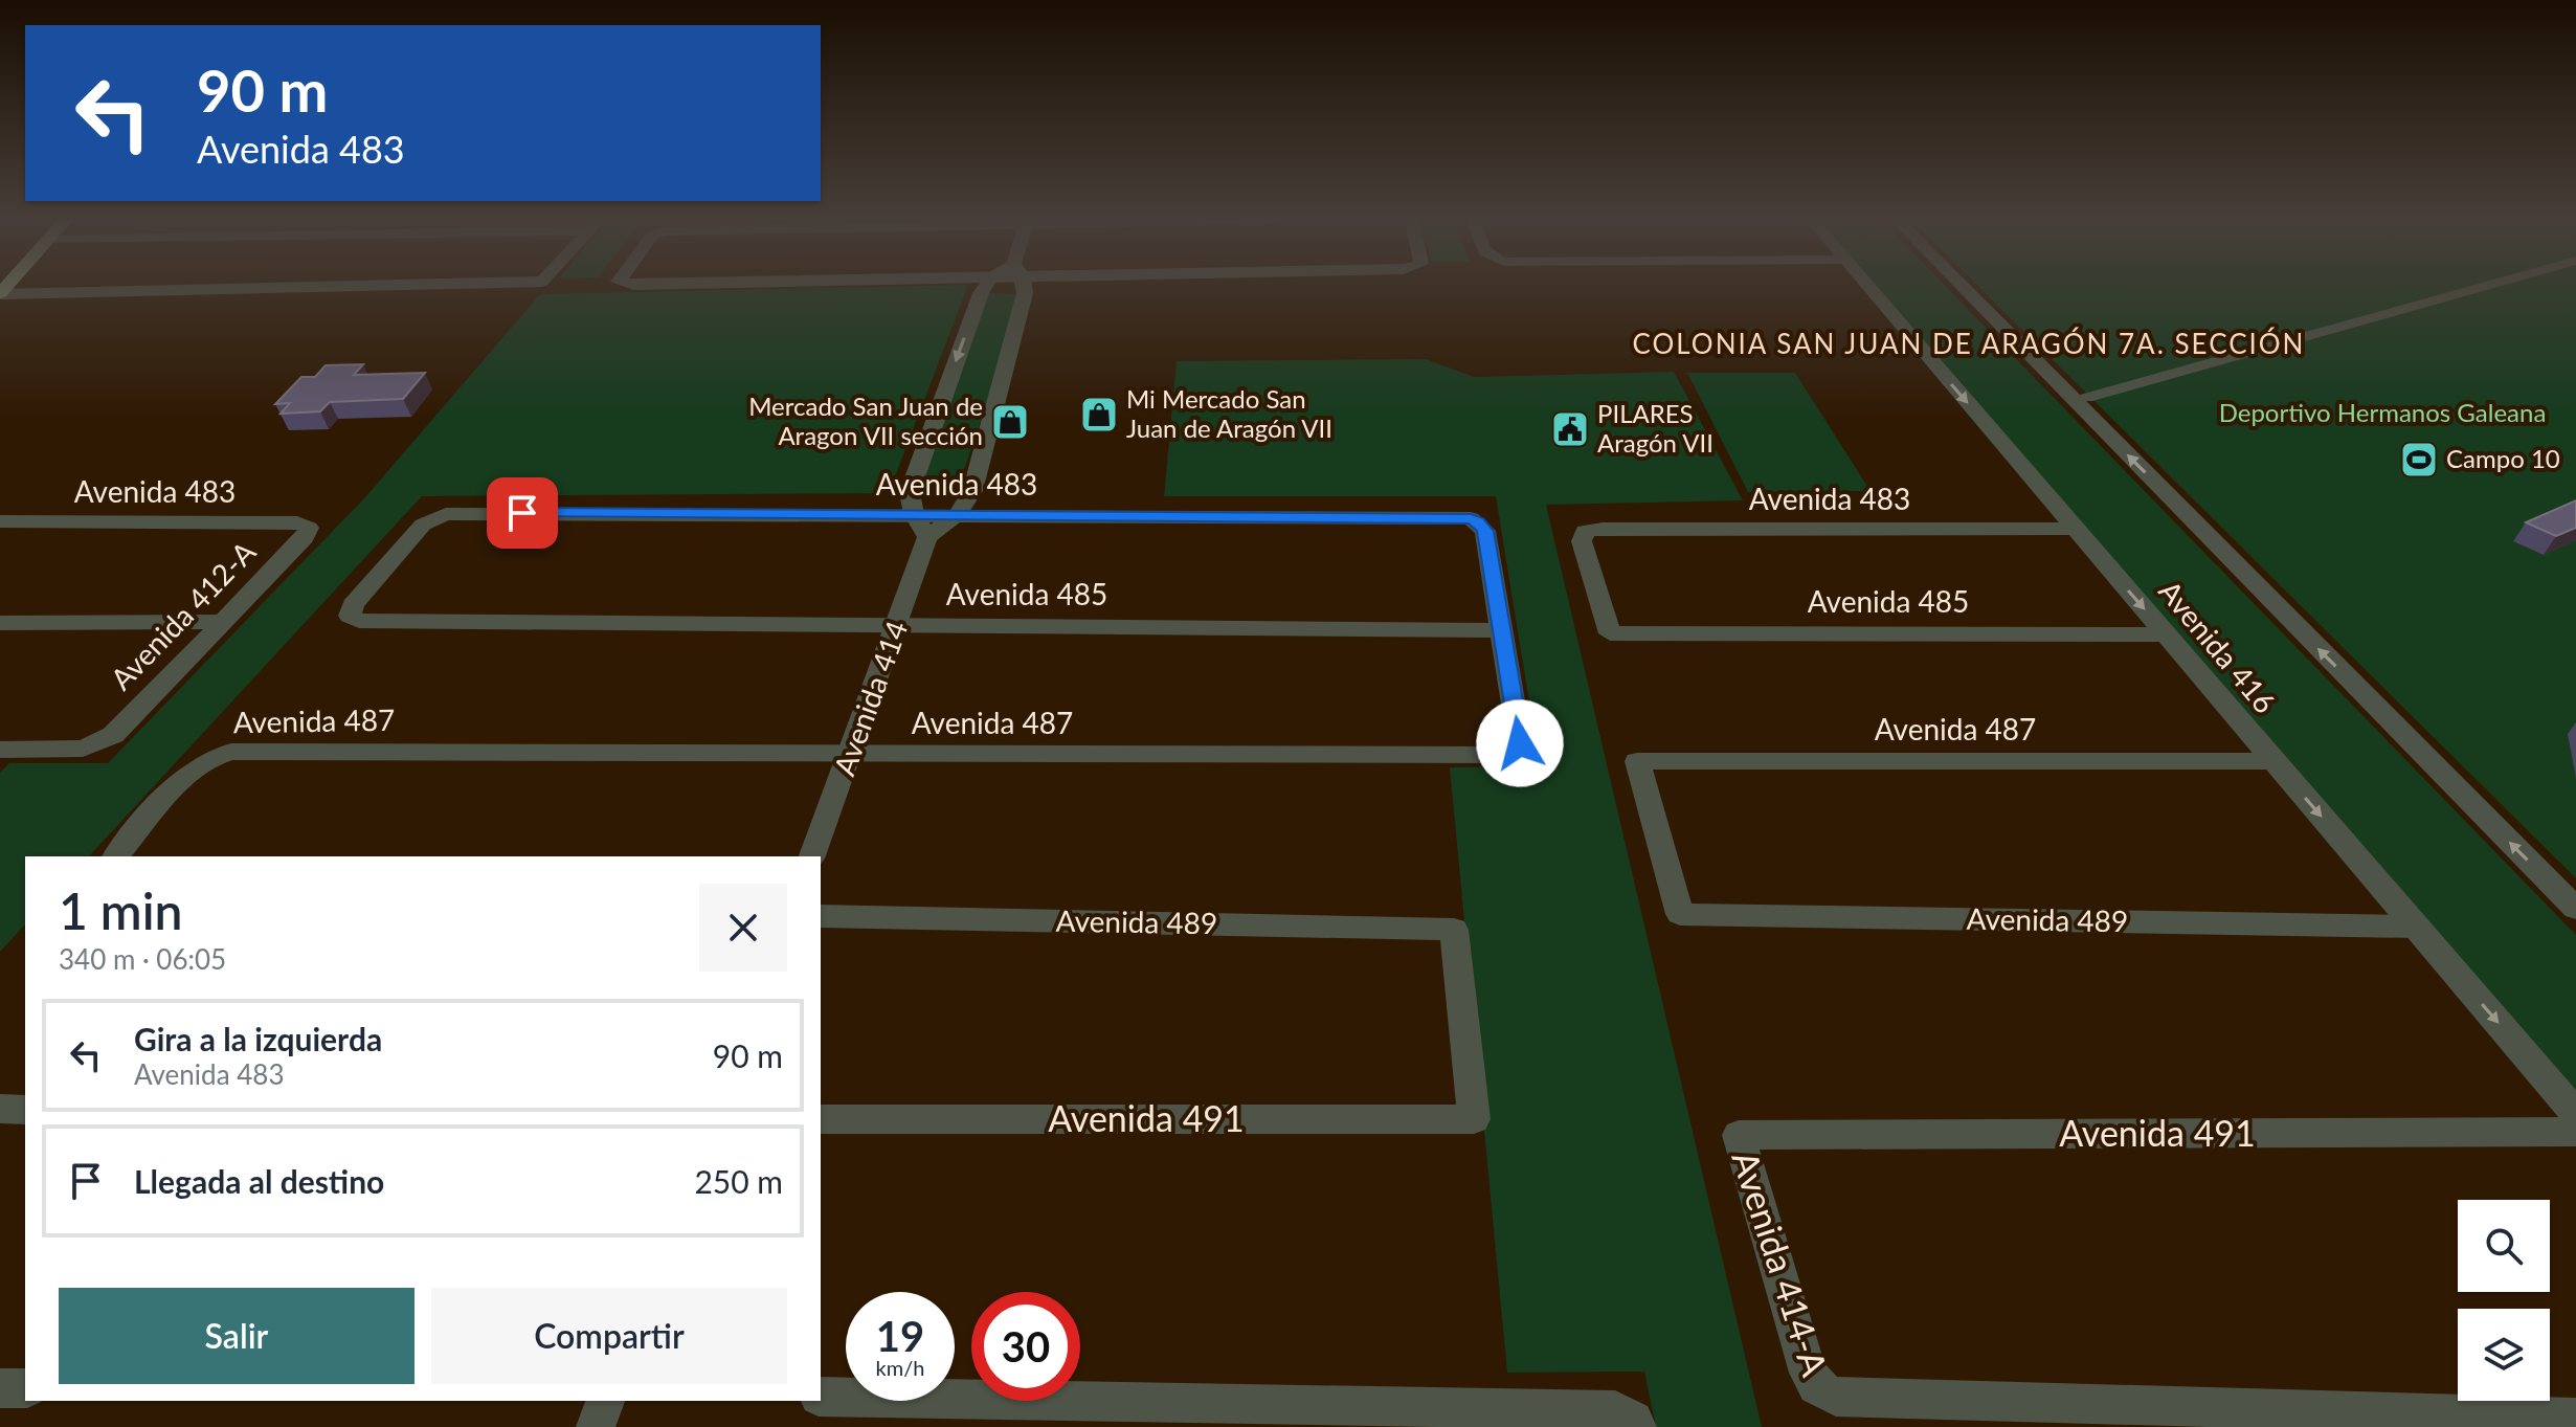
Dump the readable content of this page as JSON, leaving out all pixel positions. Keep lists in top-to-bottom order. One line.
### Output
{"streets":{"street":["Avenida 483","Avenida 485","Avenida 412-A","Avenida 416","Avenida 414","Avenida 487","Avenida 489","Avenida 491","Avenida 414-A"]},"crossings":[["Avenida 483","Avenida 485"],["Avenida 483","Avenida 412-A"],["Avenida 483","Avenida 416"],["Avenida 483","Avenida 487"],["Avenida 485","Avenida 416"],["Avenida 485","Avenida 414"],["Avenida 485","Avenida 487"],["Avenida 416","Avenida 487"],["Avenida 416","Avenida 489"],["Avenida 414","Avenida 487"],["Avenida 487","Avenida 489"],["Avenida 489","Avenida 491"],["Avenida 491","Avenida 414-A"]],"districts":["COLONIA SAN JUAN DE ARAGÓN 7A. SECCIÓN"],"parks":["Deportivo Hermanos Galeana"],"places":{"shop":["Mi Mercado San Juan de Aragón VII","Mercado San Juan de Aragon VII sección"],"public building":["PILARES Aragón VII"],"sports":["Campo 10"]},"page":{"turn":["90 m","Avenida 483"],"heading":["1 min","340 m · 06:05"],"list":[{"name":"Gira a la izquierda","note":"Avenida 483","value":"90 m"},{"name":"Llegada al destino","value":"250 m"}],"buttons":["Salir","Compartir"],"speed":"19 km/h","limit":"30"}}
